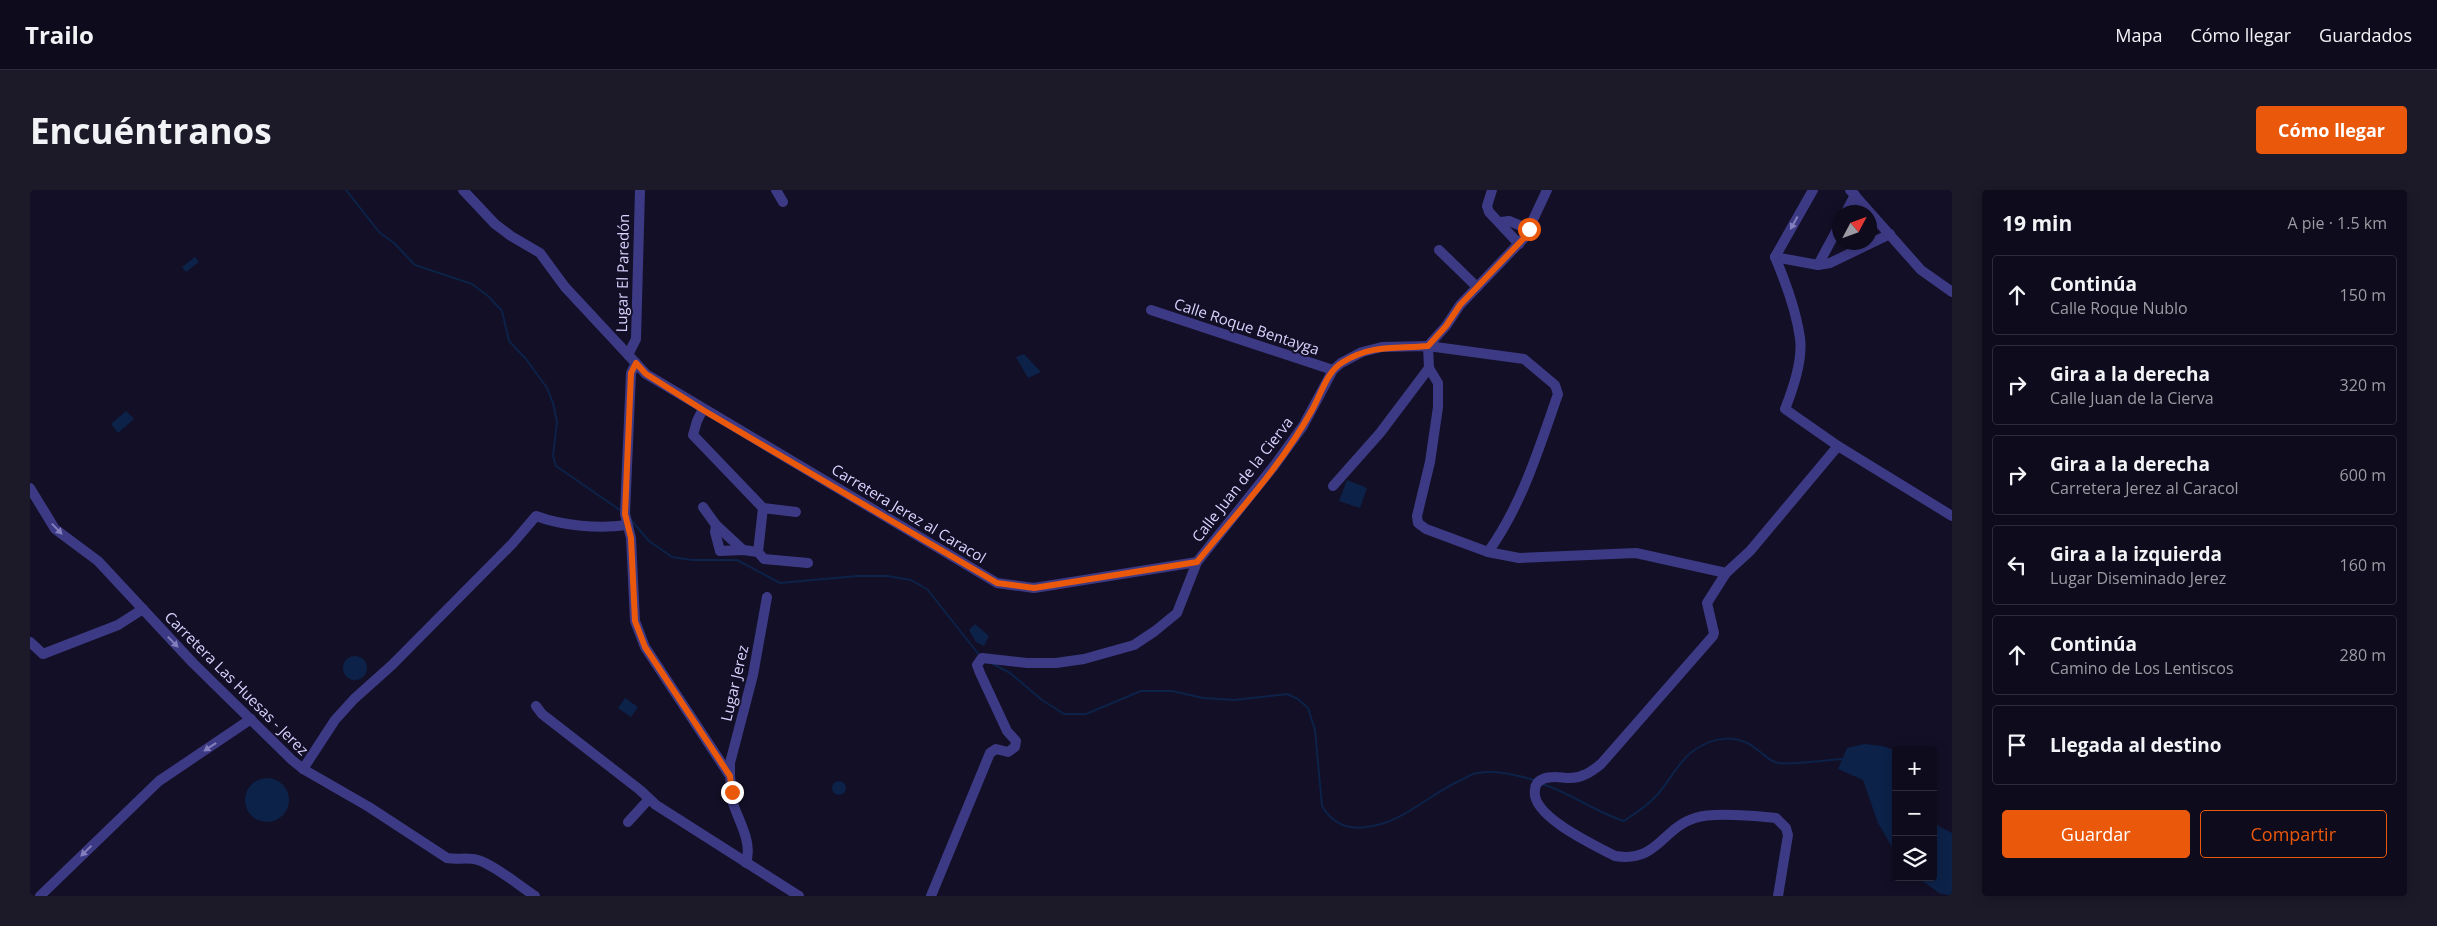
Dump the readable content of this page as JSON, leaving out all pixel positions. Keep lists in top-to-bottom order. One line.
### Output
{"streets":{"street":["Lugar El Paredón","Calle Roque Bentayga","Calle Juan de la Cierva","Carretera Jerez al Caracol","Carretera Las Huesas - Jerez","Lugar Jerez"]},"crossings":[["Lugar El Paredón","Carretera Jerez al Caracol"],["Lugar El Paredón","Lugar Jerez"],["Calle Roque Bentayga","Calle Juan de la Cierva"],["Calle Juan de la Cierva","Carretera Jerez al Caracol"]],"one_way":["Carretera Las Huesas - Jerez"],"north":"top right","page":{"header":"Trailo","nav":["Mapa","Cómo llegar","Guardados"],"buttons":["Cómo llegar",["Guardar","Compartir"]],"title":"Encuéntranos","heading":["19 min","A pie · 1.5 km"],"list":[["Continúa","Calle Roque Nublo","150 m"],["Gira a la derecha","Calle Juan de la Cierva","320 m"],["Gira a la derecha","Carretera Jerez al Caracol","600 m"],["Gira a la izquierda","Lugar Diseminado Jerez","160 m"],["Continúa","Camino de Los Lentiscos","280 m"],"Llegada al destino"],"map_buttons":["+","−"]}}
